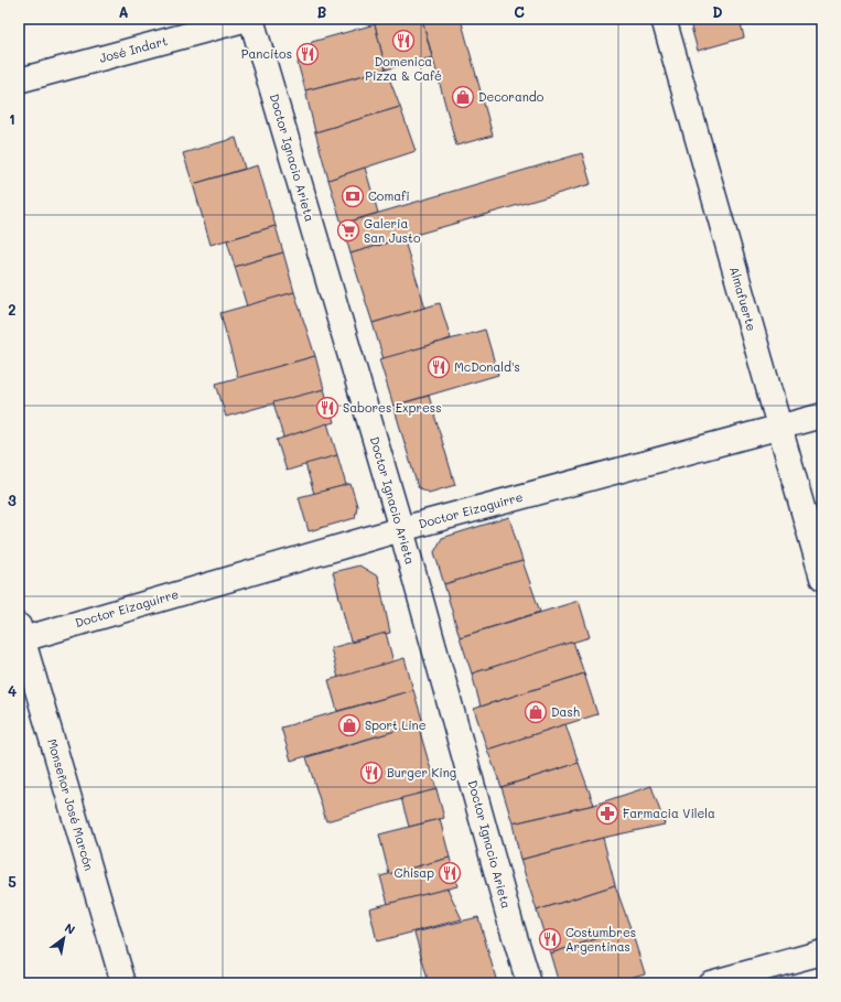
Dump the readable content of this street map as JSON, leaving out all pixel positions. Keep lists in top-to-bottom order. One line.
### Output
{"streets":{"street":["José Indart","Doctor Ignacio Arieta","Almafuerte","Doctor Eizaguirre","Monseñor José Marcón"]},"crossings":[["Doctor Ignacio Arieta","Doctor Eizaguirre"],["Almafuerte","Doctor Eizaguirre"],["Doctor Eizaguirre","Monseñor José Marcón"]],"places":{"restaurant":["Domenica Pizza & Café","Pancitos","McDonald's","Sabores Express","Burger King","Chisap","Costumbres Argentinas"],"shop":["Decorando","Dash","Sport Line"],"bank":["Comafi"],"supermarket":["Galeria San Justo"],"pharmacy":["Farmacia Vilela"]},"north":"top right","grid":{"columns":["A","B","C","D"],"rows":["1","2","3","4","5"]}}
